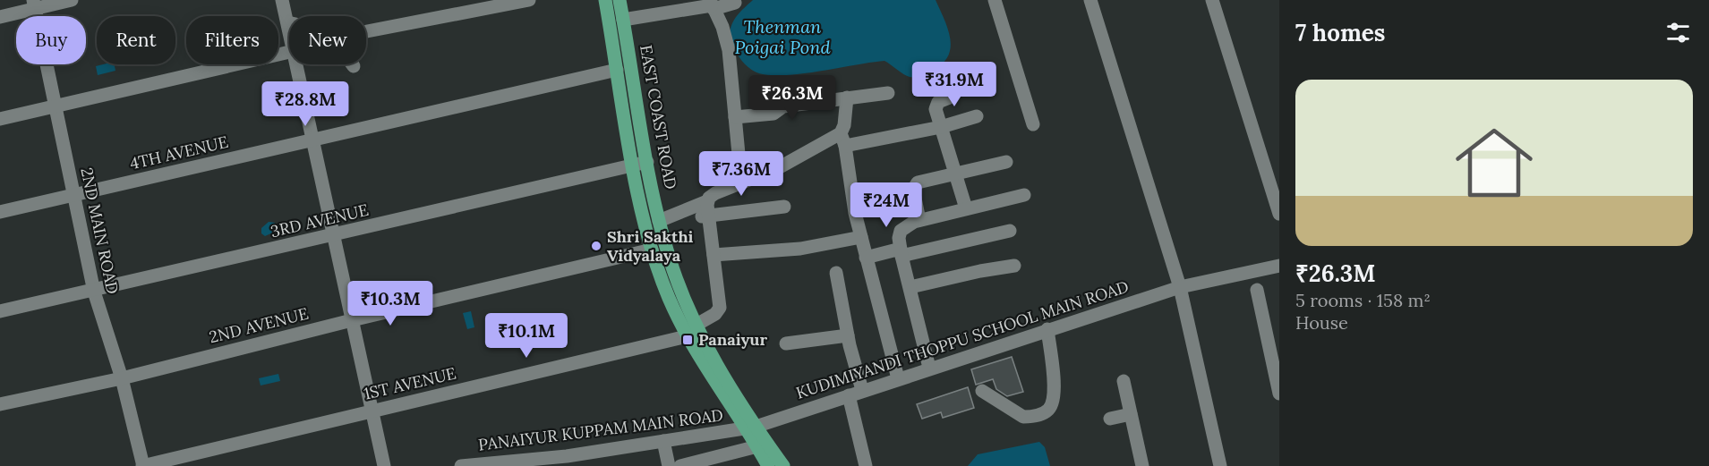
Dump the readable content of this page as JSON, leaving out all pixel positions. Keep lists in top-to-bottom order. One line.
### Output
{"streets":{"main road":["EAST COAST ROAD"],"street":["4TH AVENUE","3RD AVENUE","2ND MAIN ROAD","2ND AVENUE","KUDIMIYANDI THOPPU SCHOOL MAIN ROAD","1ST AVENUE","PANAIYUR KUPPAM MAIN ROAD"]},"crossings":[["EAST COAST ROAD","4TH AVENUE"],["EAST COAST ROAD","3RD AVENUE"],["EAST COAST ROAD","2ND AVENUE"],["EAST COAST ROAD","KUDIMIYANDI THOPPU SCHOOL MAIN ROAD"],["EAST COAST ROAD","1ST AVENUE"],["EAST COAST ROAD","PANAIYUR KUPPAM MAIN ROAD"],["4TH AVENUE","2ND MAIN ROAD"],["3RD AVENUE","2ND MAIN ROAD"],["2ND MAIN ROAD","2ND AVENUE"],["2ND MAIN ROAD","1ST AVENUE"],["KUDIMIYANDI THOPPU SCHOOL MAIN ROAD","PANAIYUR KUPPAM MAIN ROAD"]],"water":["Thenman Poigai Pond"],"places":{"other":["Shri Sakthi Vidyalaya"],"transit":["Panaiyur"]},"page":{"heading":"7 homes","chip":["Buy","Rent","Filters","New"],"price":["₹31.9M","₹26.3M","₹28.8M","₹7.36M","₹24M","₹10.3M","₹10.1M"],"list":[{"name":"₹26.3M","note":"5 rooms · 158 m² · House"}]}}
